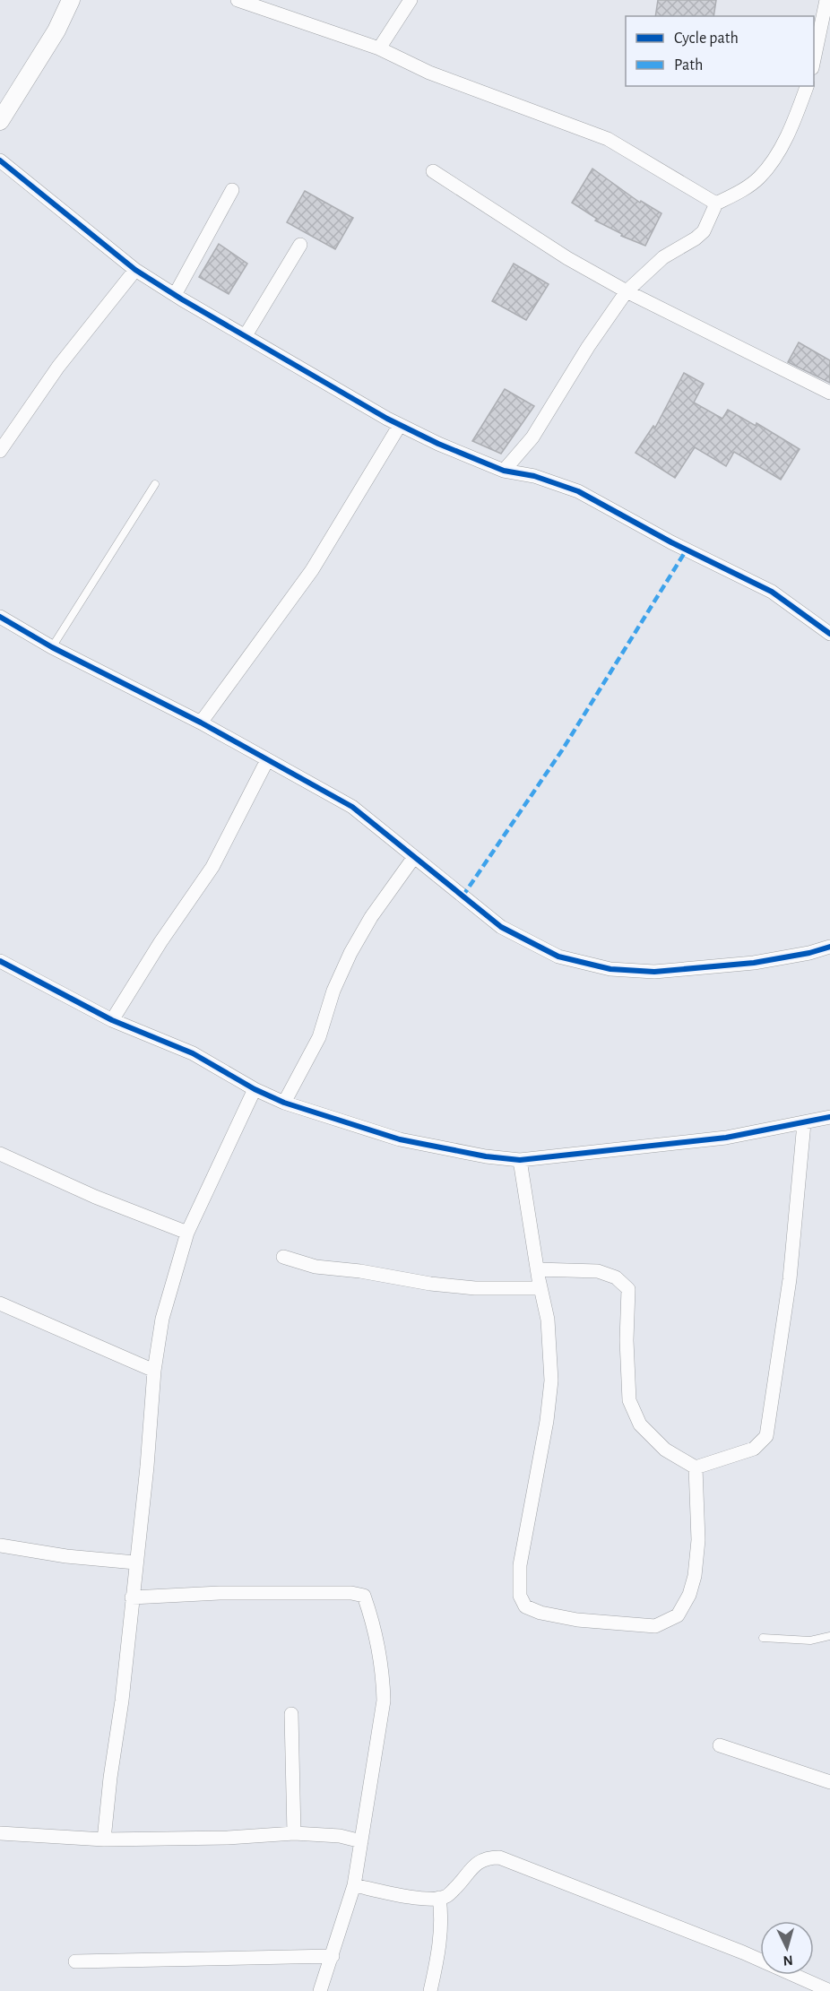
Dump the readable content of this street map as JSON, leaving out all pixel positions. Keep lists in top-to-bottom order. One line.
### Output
{"legend":["Cycle path","Path"],"north":"bottom"}
